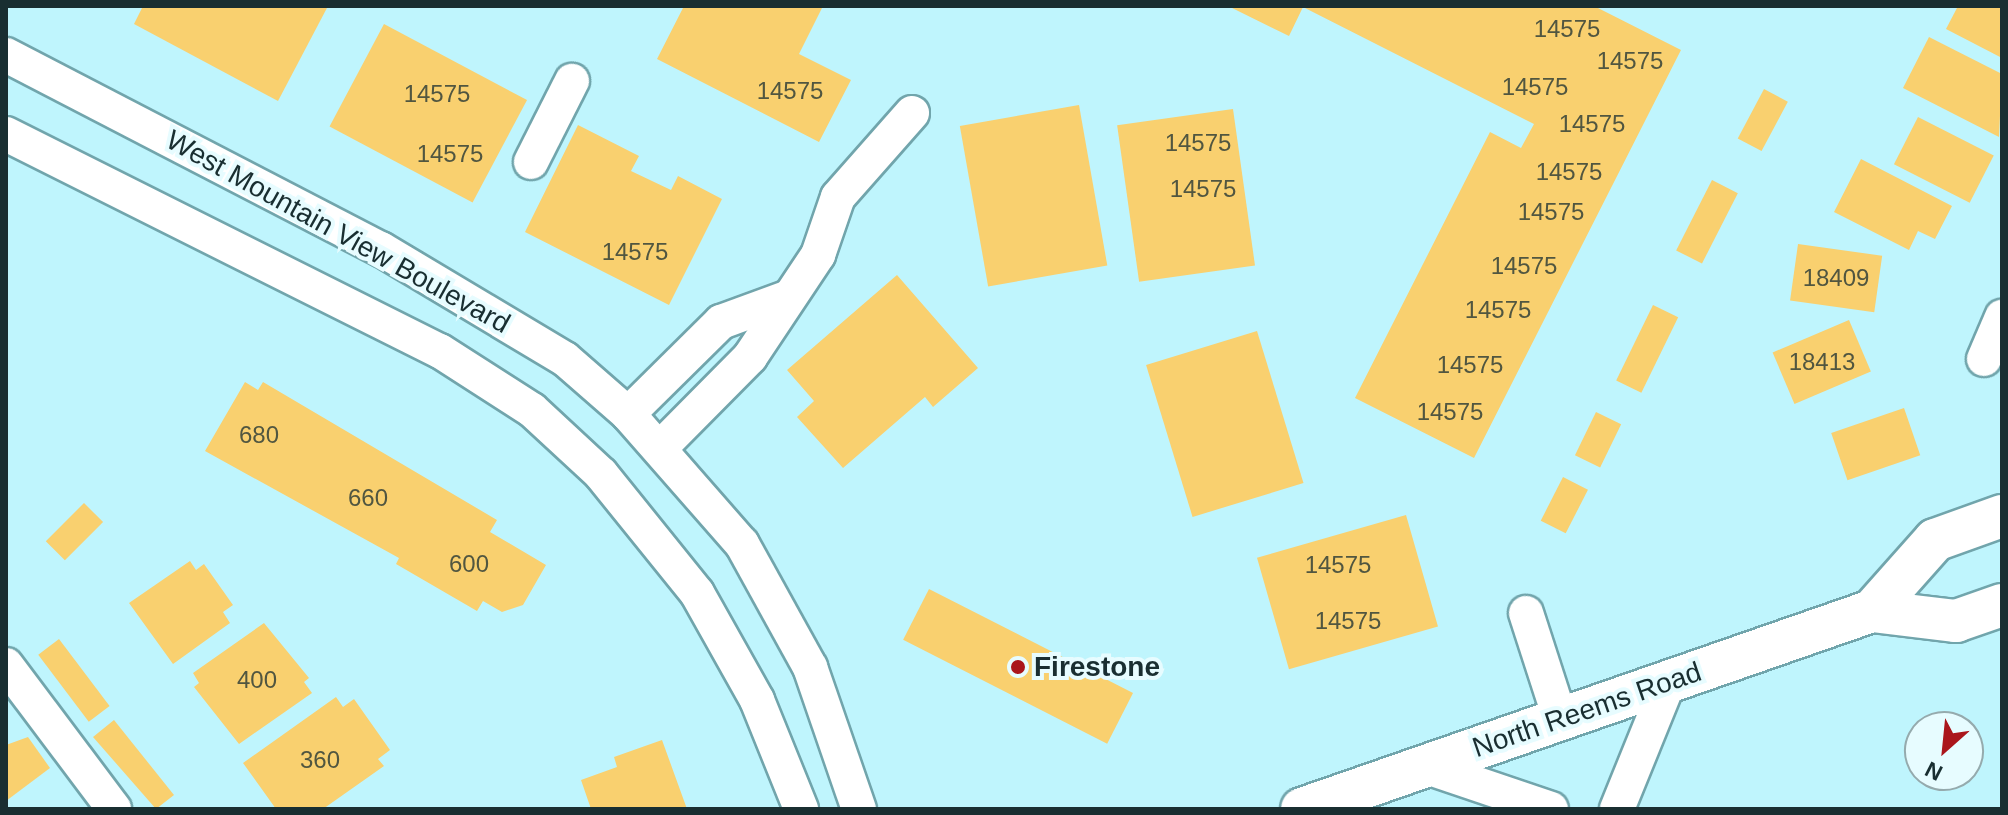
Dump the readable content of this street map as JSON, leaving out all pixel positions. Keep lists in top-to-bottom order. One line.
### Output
{"streets":{"main road":["North Reems Road"],"street":["West Mountain View Boulevard"]},"places":["Firestone"],"house_numbers":["14575","14575","14575","14575","14575","14575","14575","14575","14575","14575","14575","14575","14575","18409","14575","18413","14575","14575","680","660","600","14575","14575","400","360"],"north":"bottom left"}
